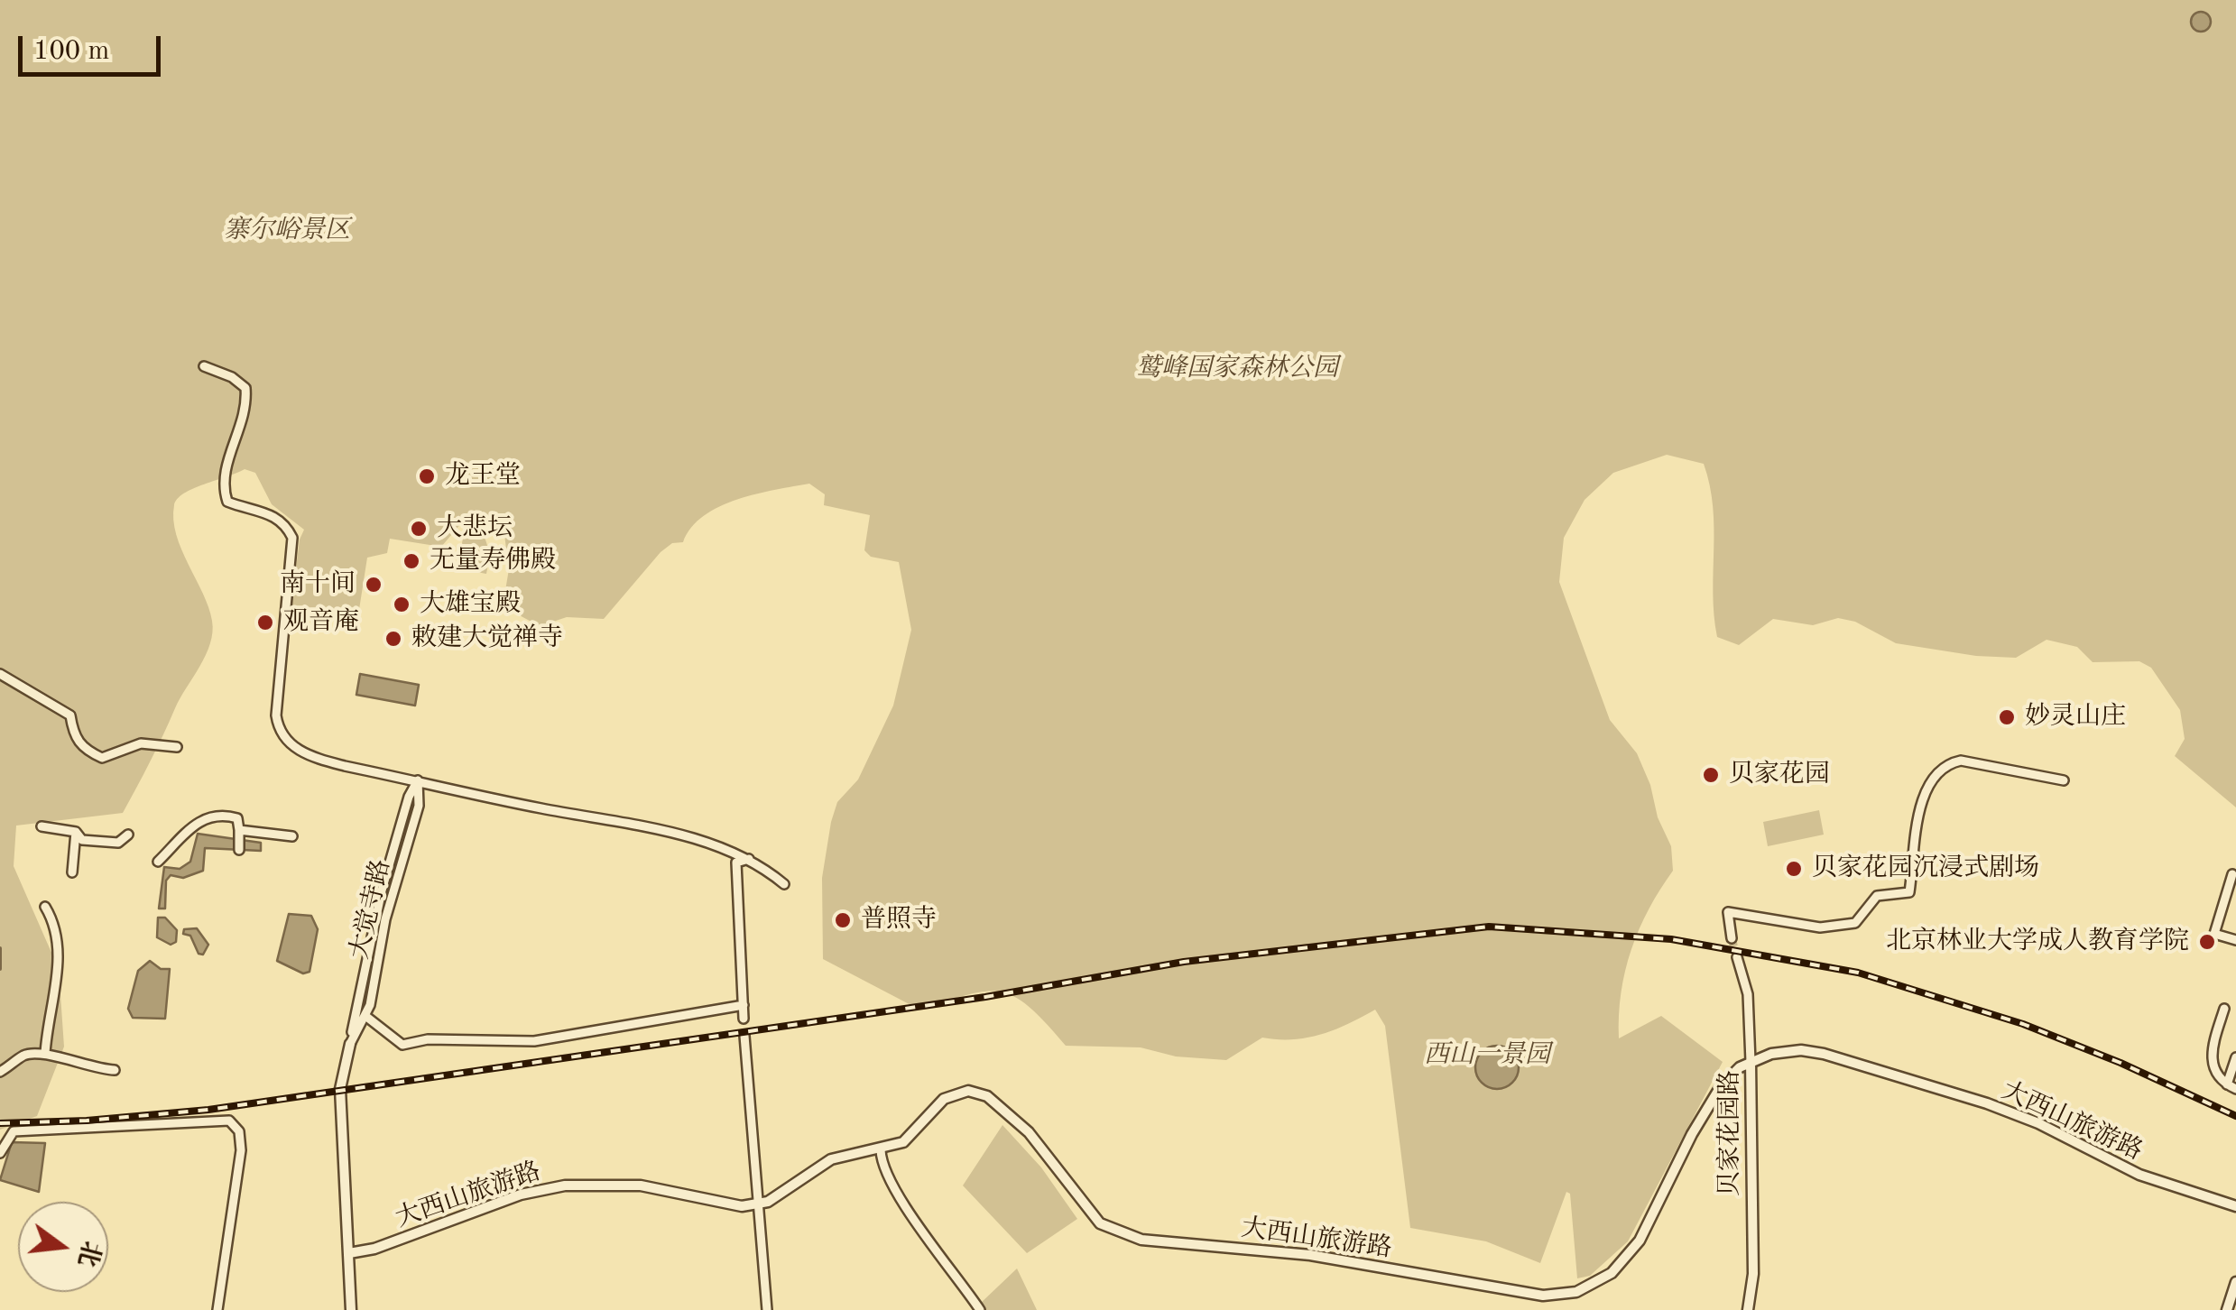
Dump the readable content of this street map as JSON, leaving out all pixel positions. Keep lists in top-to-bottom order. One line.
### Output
{"streets":{"street":["大觉寺路","大西山旅游路","贝家花园路"]},"crossings":[["大觉寺路","大西山旅游路"],["大西山旅游路","贝家花园路"]],"parks":["寨尔峪景区","鹫峰国家森林公园","西山一景园"],"places":["龙王堂","大悲坛","无量寿佛殿","南十间","大雄宝殿","观音庵","敕建大觉禅寺","妙灵山庄","贝家花园","贝家花园沉浸式剧场","普照寺","北京林业大学成人教育学院"],"scale_bar":"100 m","north":"right"}
